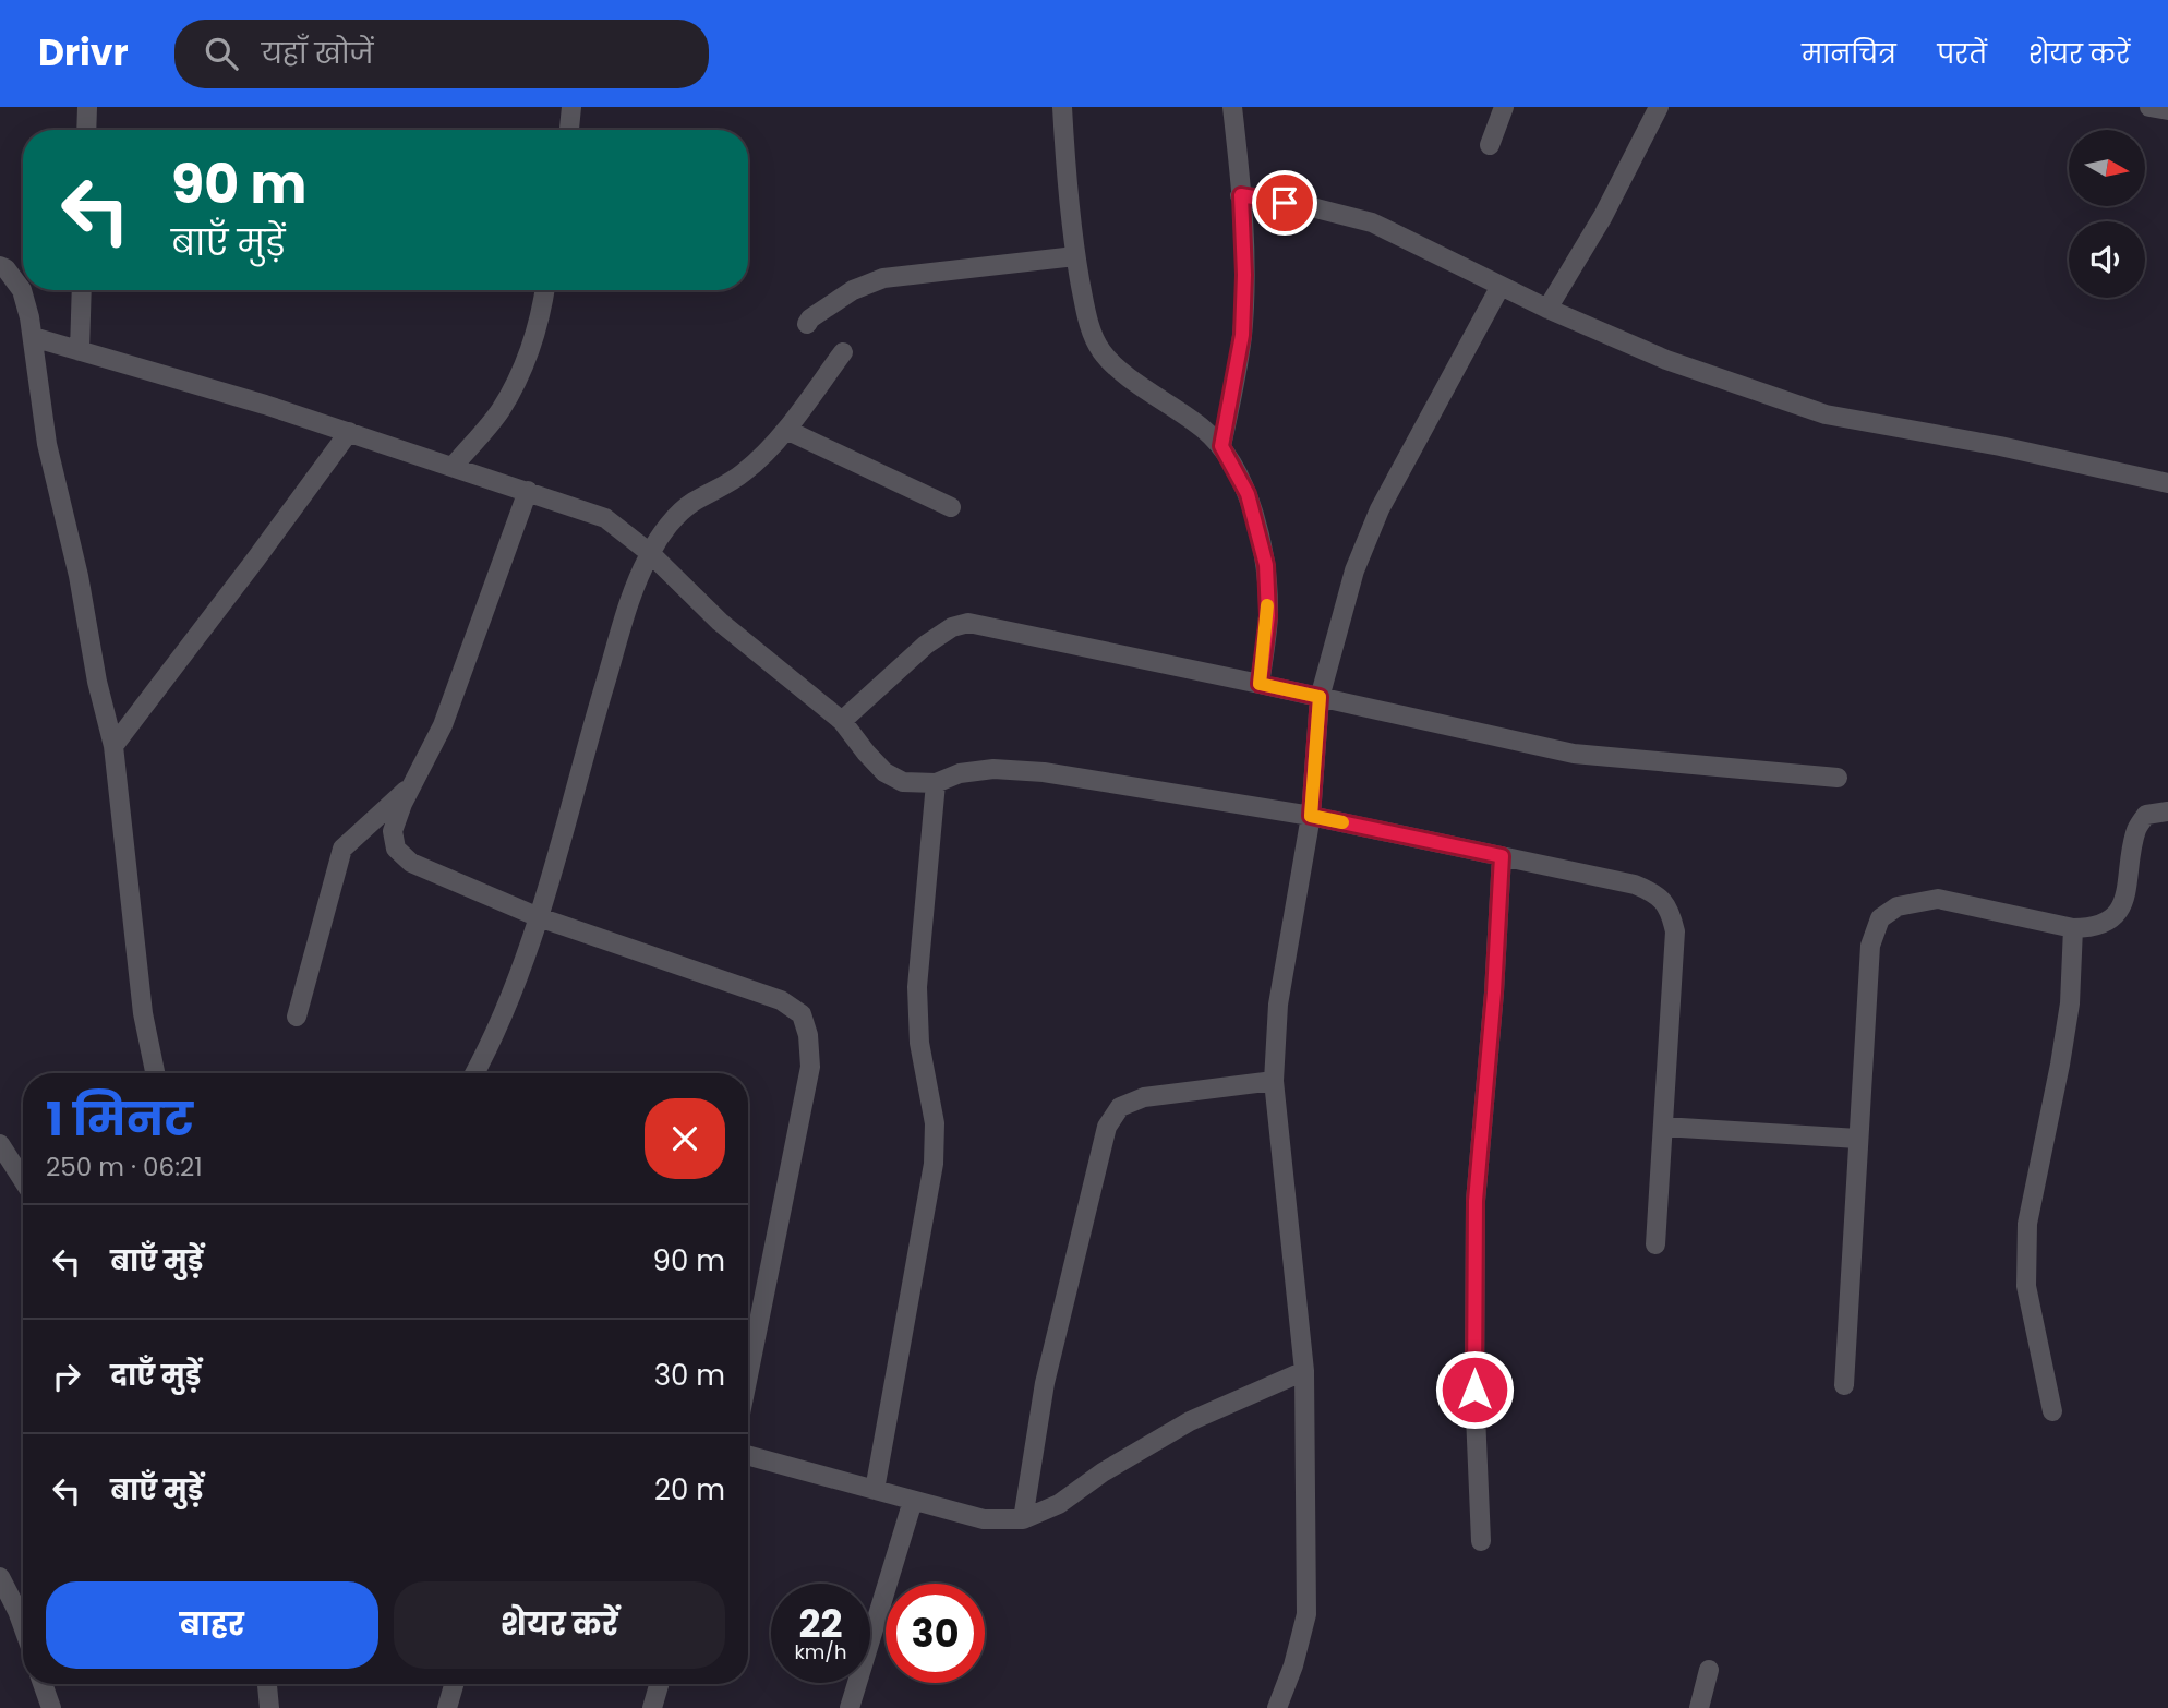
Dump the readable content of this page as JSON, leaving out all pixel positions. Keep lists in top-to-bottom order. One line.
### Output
{"north":"right","page":{"header":"Drivr","search":"यहाँ खोजें","nav":["मानचित्र","परतें","शेयर करें"],"turn":["90 m","बाएँ मुड़ें"],"heading":["1 मिनट","250 m · 06:21"],"list":[{"name":"बाएँ मुड़ें","value":"90 m"},{"name":"दाएँ मुड़ें","value":"30 m"},{"name":"बाएँ मुड़ें","value":"20 m"}],"buttons":["बाहर","शेयर करें"],"speed":"22 km/h","limit":"30"}}
